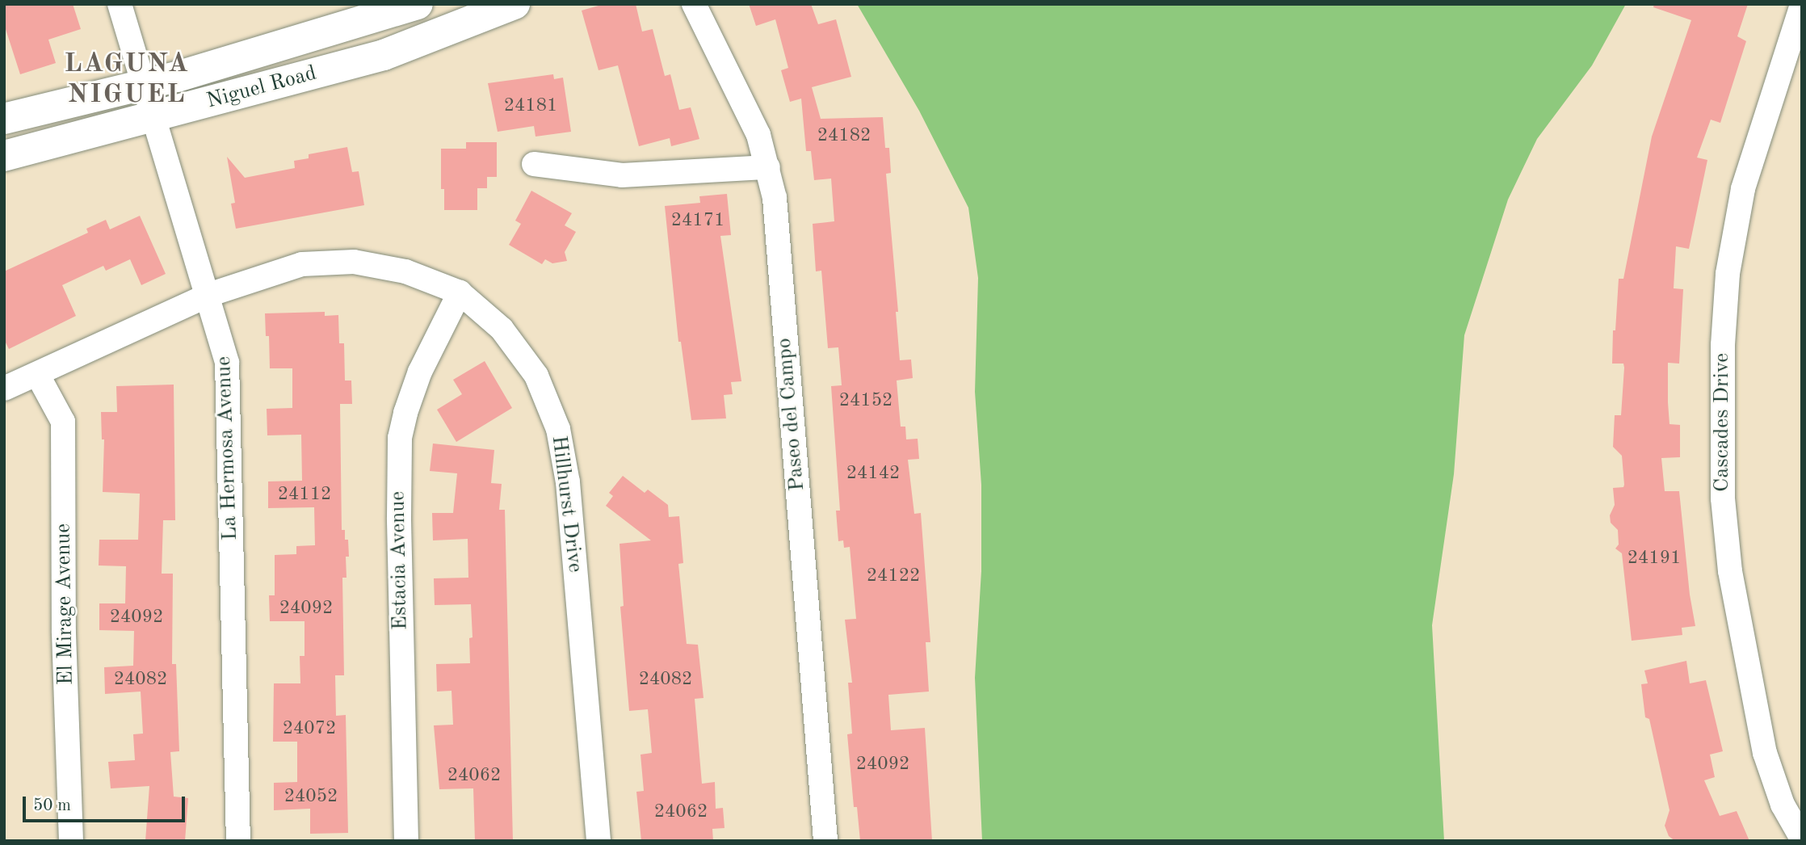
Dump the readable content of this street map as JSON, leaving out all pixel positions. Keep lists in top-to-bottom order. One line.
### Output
{"streets":{"main road":["Niguel Road"],"street":["Paseo del Campo","Cascades Drive","La Hermosa Avenue","Hillhurst Drive","Estacia Avenue","El Mirage Avenue"]},"crossings":[["Niguel Road","La Hermosa Avenue"],["La Hermosa Avenue","Hillhurst Drive"],["Hillhurst Drive","Estacia Avenue"],["Hillhurst Drive","El Mirage Avenue"]],"districts":["LAGUNA NIGUEL"],"house_numbers":["24181","24182","24171","24152","24142","24112","24191","24122","24092","24092","24082","24082","24072","24092","24062","24052","24062"],"scale_bar":"50 m"}
